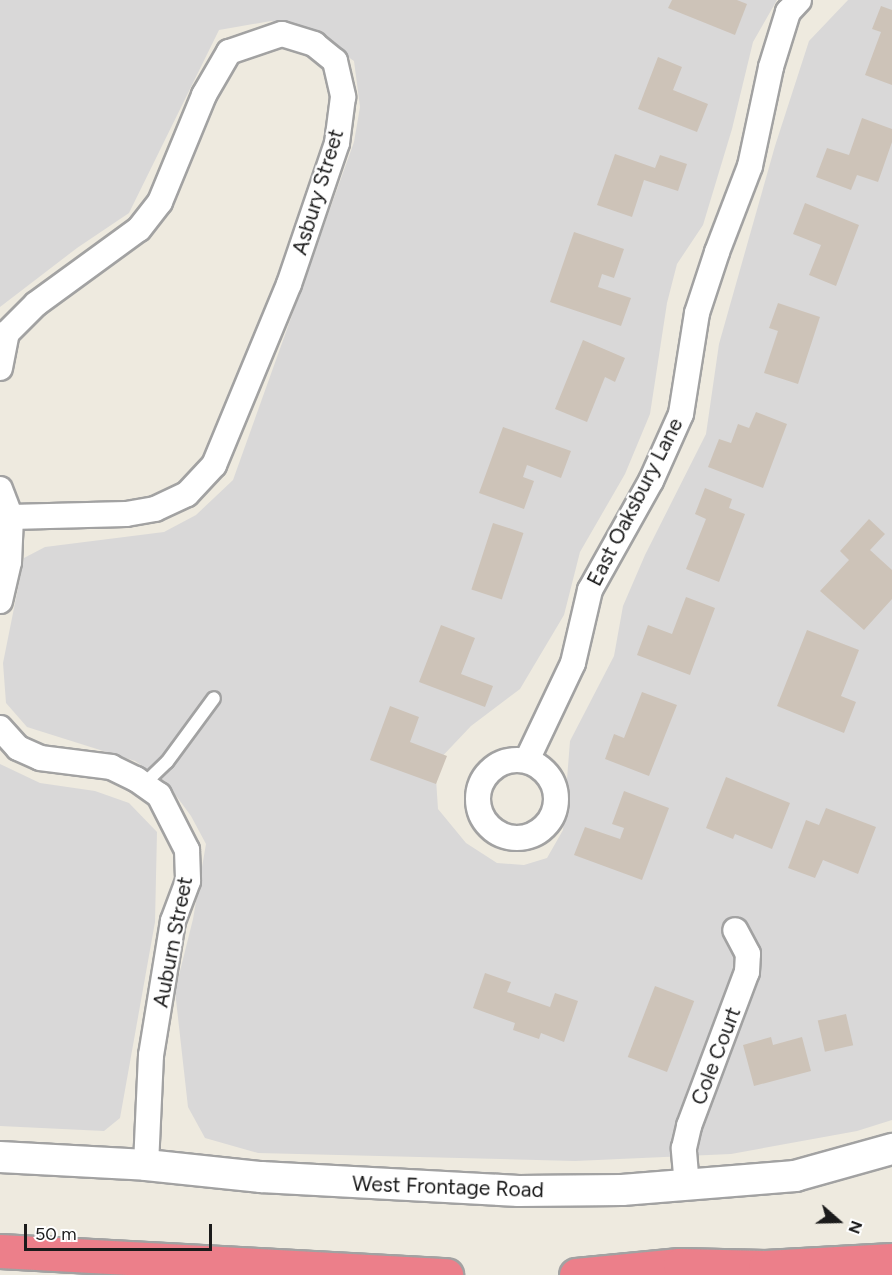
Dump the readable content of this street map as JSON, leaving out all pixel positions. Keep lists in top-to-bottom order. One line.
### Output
{"streets":{"street":["Asbury Street","East Oaksbury Lane","Auburn Street","Cole Court","West Frontage Road"]},"crossings":[["Auburn Street","West Frontage Road"],["Cole Court","West Frontage Road"]],"scale_bar":"50 m","north":"right"}
